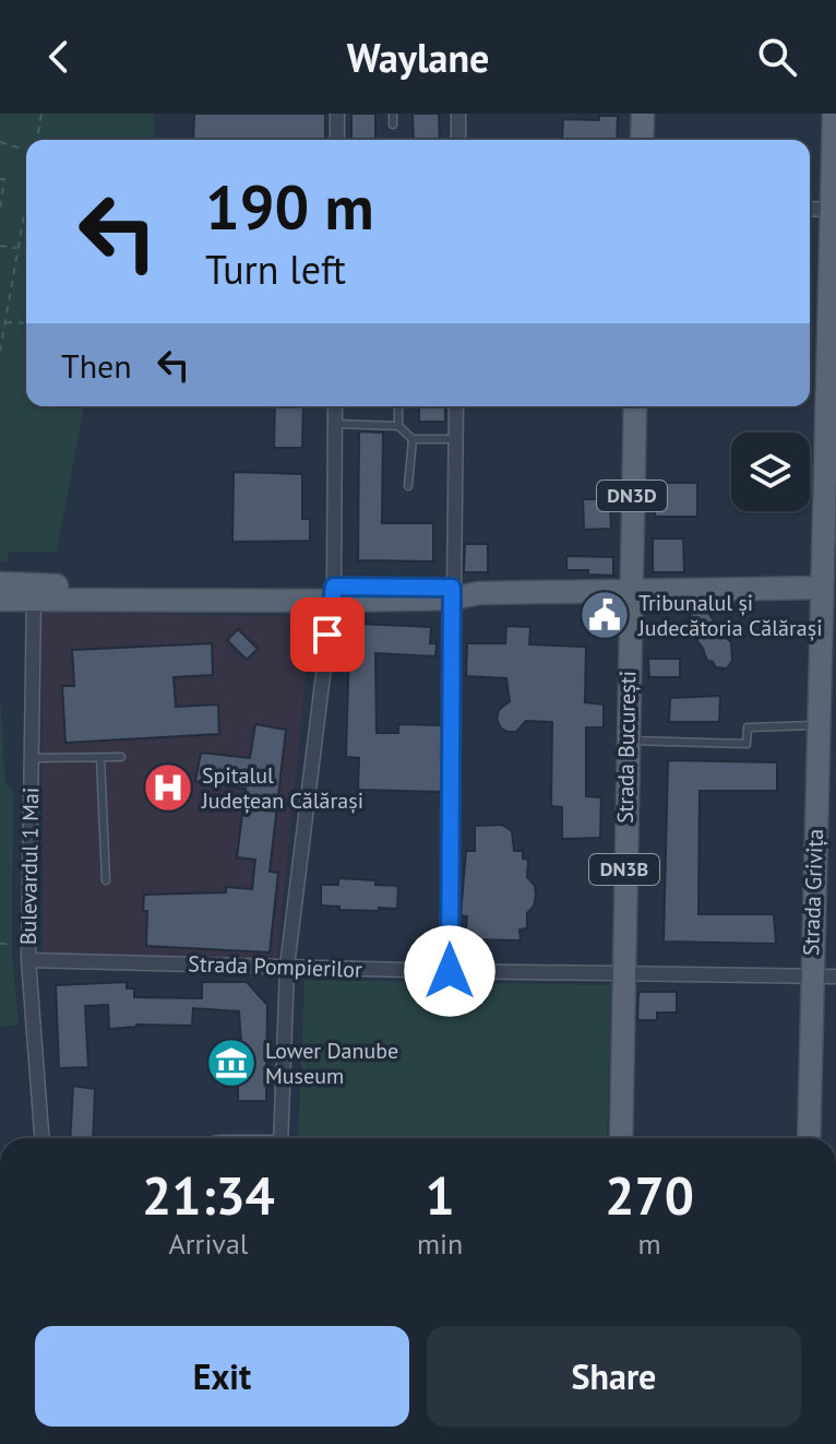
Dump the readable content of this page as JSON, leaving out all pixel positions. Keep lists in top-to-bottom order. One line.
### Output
{"streets":{"main road":["DN3D","Strada București","DN3B","Strada Grivița"],"street":["Bulevardul 1 Mai","Strada Pompierilor"]},"crossings":[["Strada București","Strada Pompierilor"],["Bulevardul 1 Mai","Strada Pompierilor"],["Strada Grivița","Strada Pompierilor"]],"places":{"public building":["Tribunalul și Judecătoria Călărași"],"hospital":["Spitalul Județean Călărași"],"museum":["Lower Danube Museum"]},"page":{"header":"Waylane","turn":["190 m","Turn left"],"then":"Then","eta":["21:34","Arrival","1","min","270","m"],"buttons":["Exit","Share"]}}
